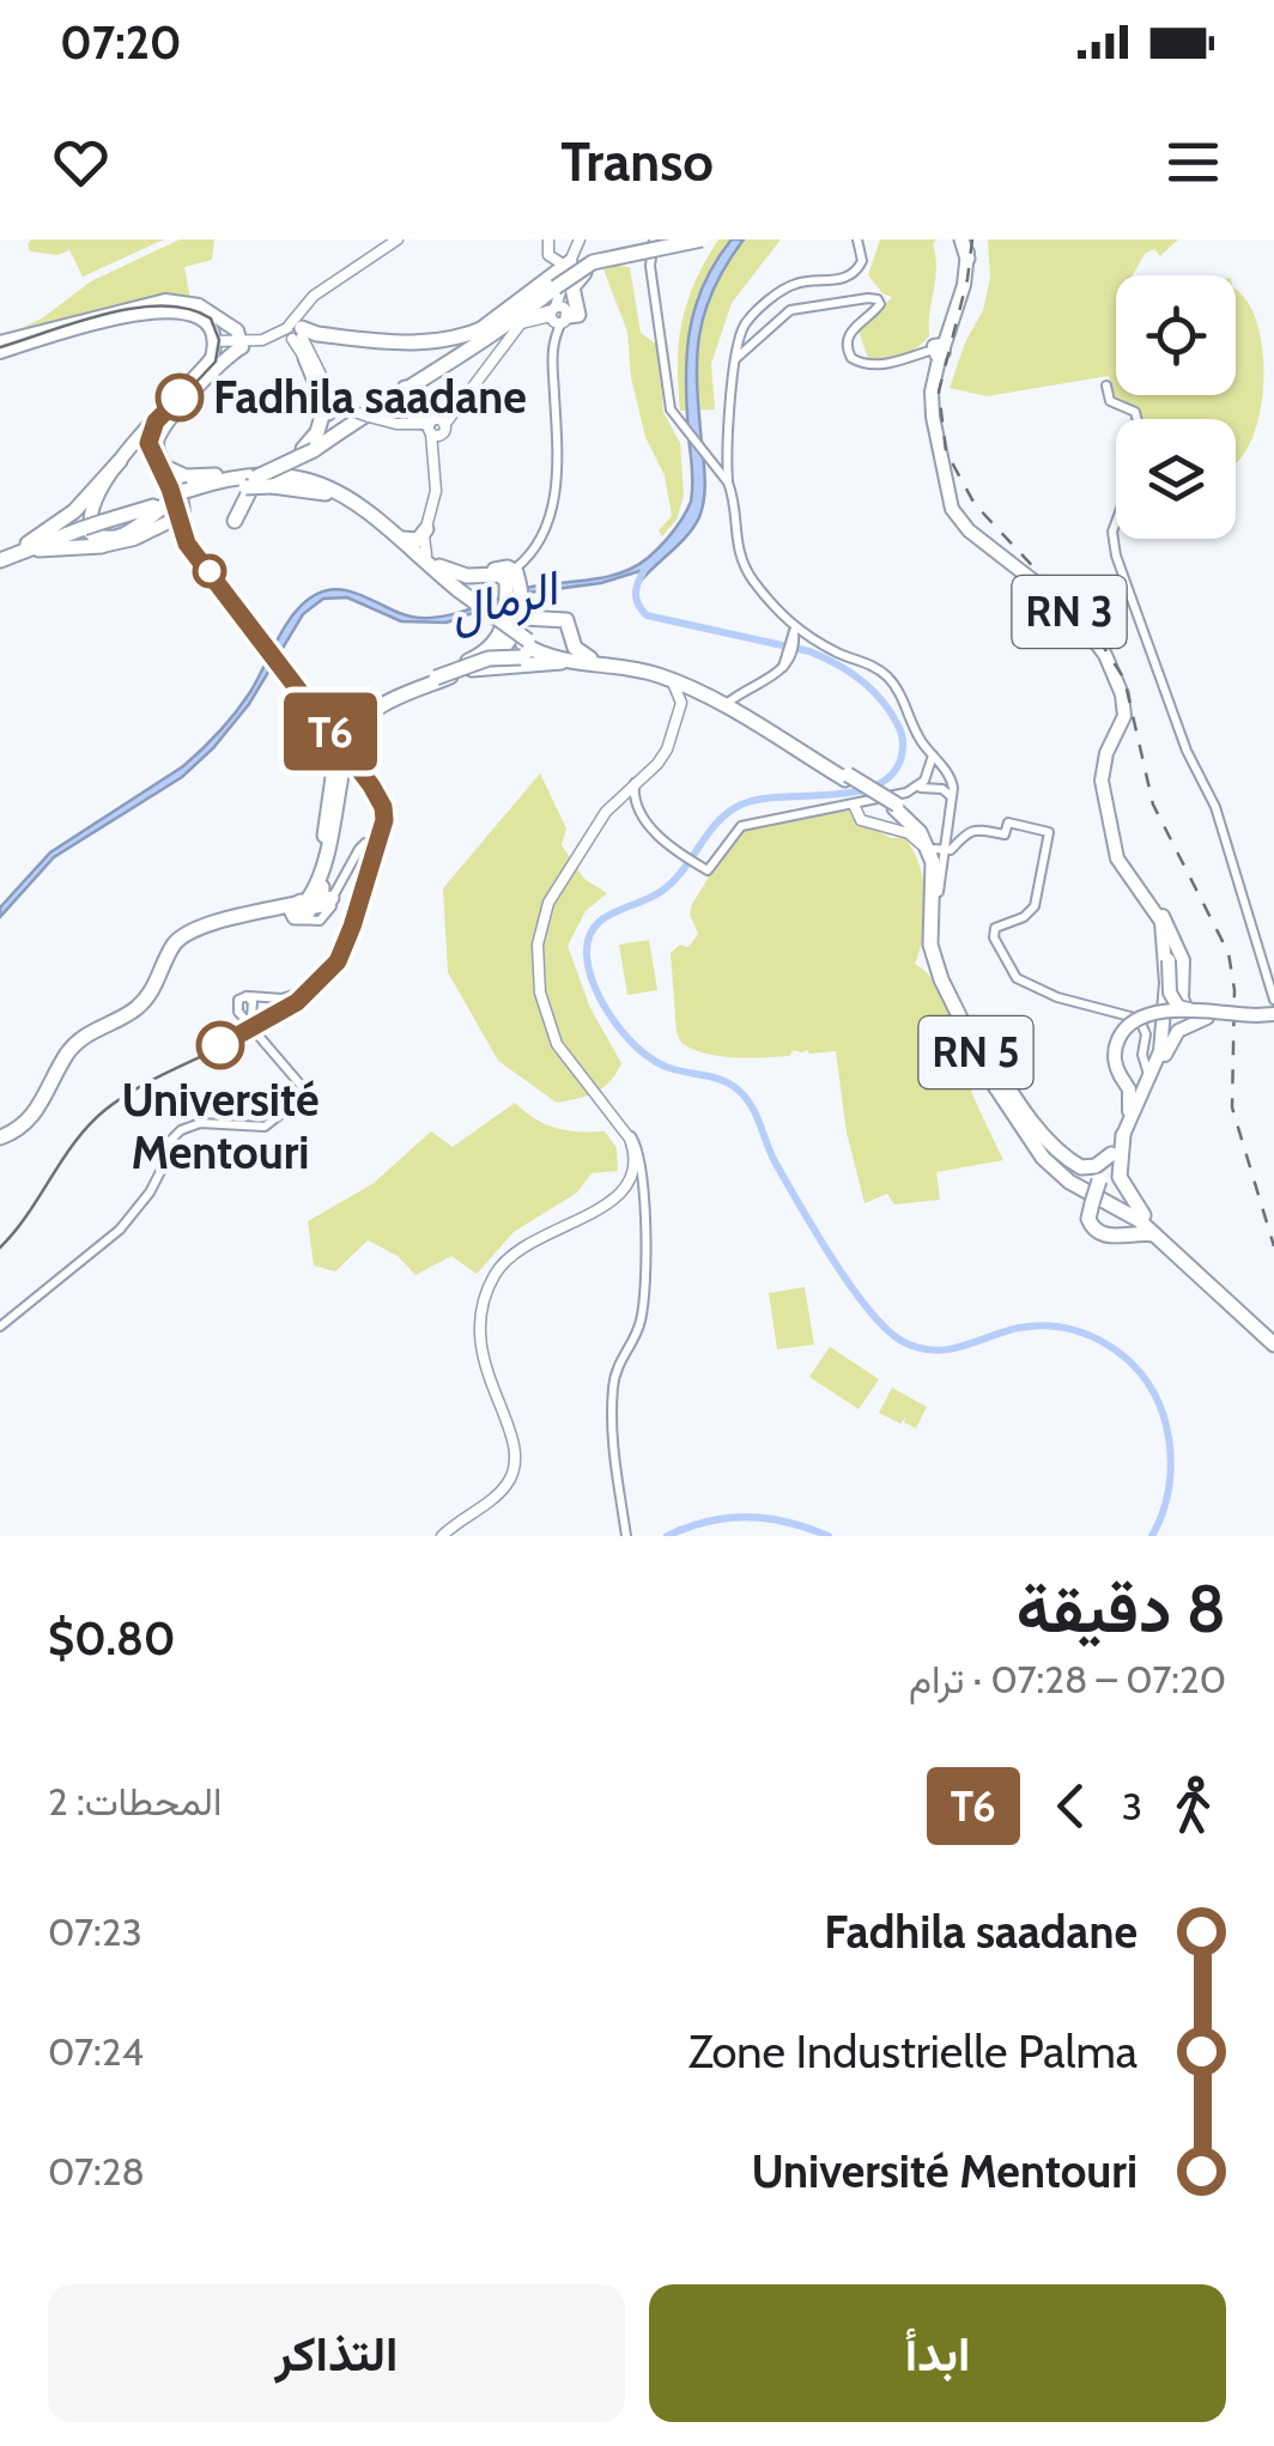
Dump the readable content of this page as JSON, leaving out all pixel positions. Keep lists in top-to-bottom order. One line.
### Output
{"streets":{"highway":["RN 3","RN 5"]},"crossings":[["RN 3","RN 5"]],"water":["الرمال"],"places":["Fadhila saadane","Université Mentouri"],"lines":["tram line T6"],"page":{"status":"07:20","header":"Transo","on_map":"T6","heading":["8 دقيقة","07:20 – 07:28 · ترام","$0.80"],"legs":["3","T6","المحطات: 2"],"list":[{"name":"Fadhila saadane","value":"07:23"},{"name":"Zone Industrielle Palma","value":"07:24"},{"name":"Université Mentouri","value":"07:28"}],"buttons":["ابدأ","التذاكر"]}}
